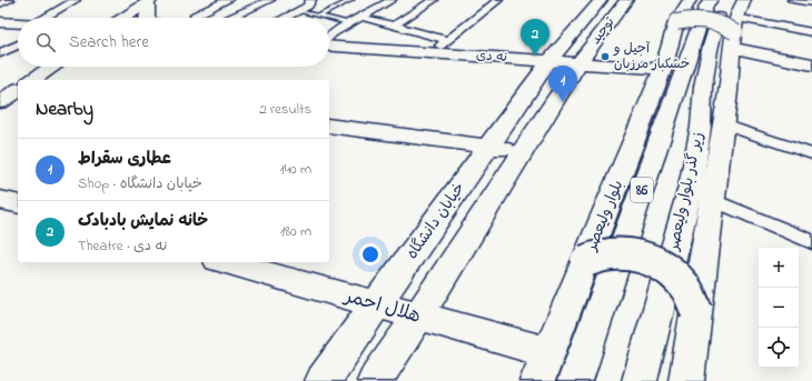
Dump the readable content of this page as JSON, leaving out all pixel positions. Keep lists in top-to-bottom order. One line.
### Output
{"streets":{"main road":["توحید","نه دی","86","زیر گذر بلوار ولیعصر","بلوار ولیعصر","خیابان دانشگاه","هلال احمر"]},"crossings":[["توحید","نه دی"],["توحید","خیابان دانشگاه"],["نه دی","بلوار ولیعصر"],["نه دی","خیابان دانشگاه"],["بلوار ولیعصر","هلال احمر"],["خیابان دانشگاه","هلال احمر"]],"places":["آجیل و خشکبار مرزبان"],"page":{"search":"Search here","pins":["2","1"],"heading":["Nearby","2 results"],"list":[{"mark":"1","name":"عطاری سقراط","note":"Shop · خیابان دانشگاه","value":"140 m"},{"mark":"2","name":"خانه نمایش بادبادک","note":"Theatre · نه دی","value":"180 m"}],"map_buttons":["+","−"]}}
